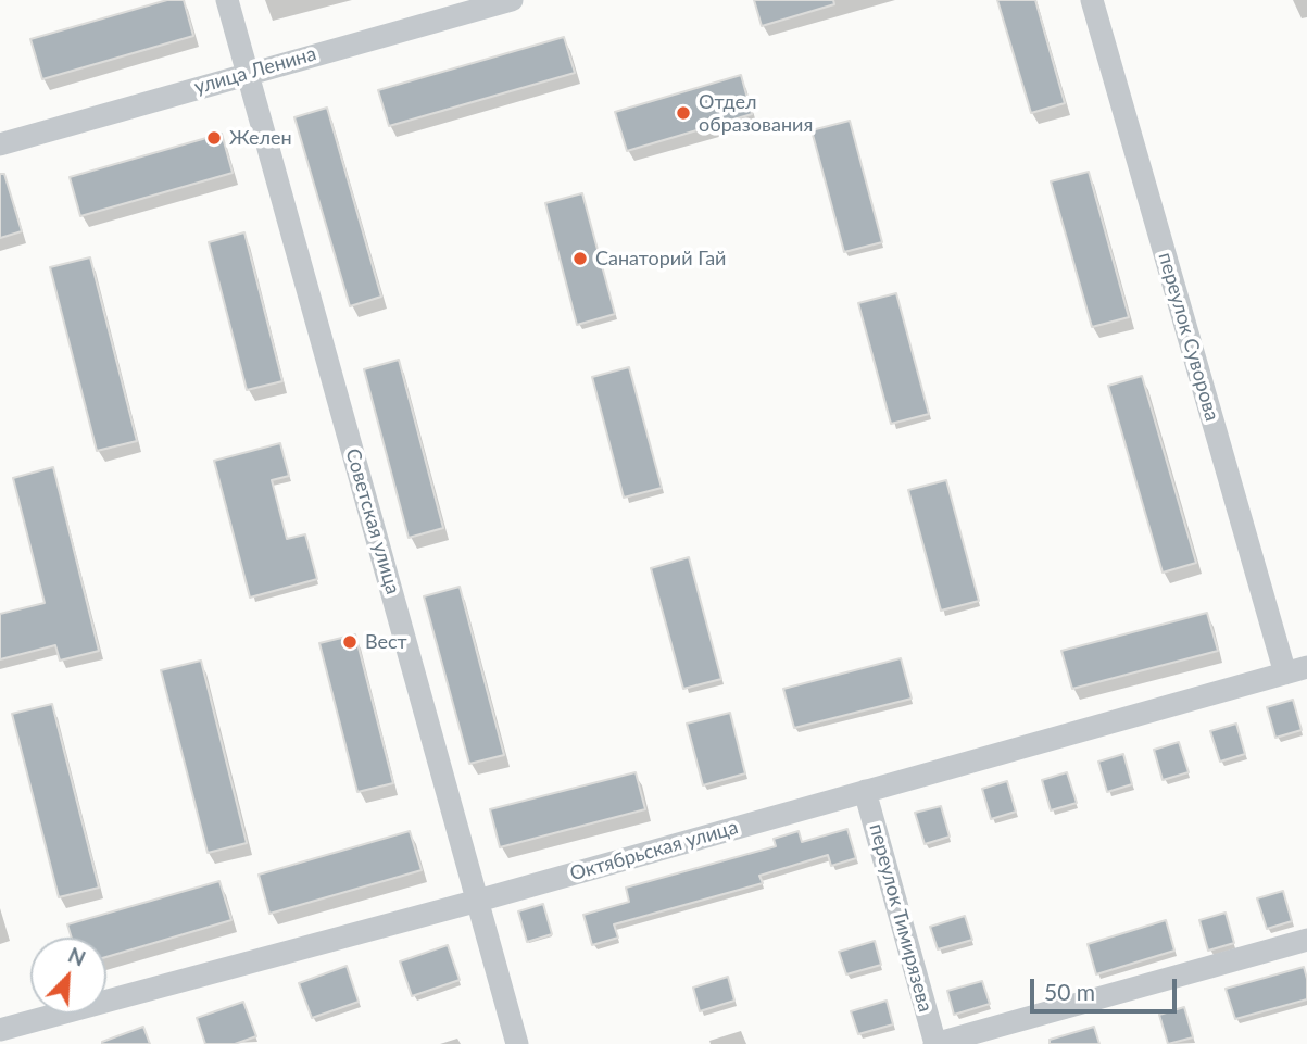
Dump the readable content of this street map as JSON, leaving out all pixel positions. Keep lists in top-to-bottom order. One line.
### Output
{"streets":{"street":["улица Ленина","переулок Суворова","Советская улица","Октябрьская улица","переулок Тимирязева"]},"crossings":[["улица Ленина","Советская улица"],["переулок Суворова","Октябрьская улица"],["Советская улица","Октябрьская улица"],["Октябрьская улица","переулок Тимирязева"]],"places":["Отдел образования","Желен","Санаторий Гай","Вест"],"scale_bar":"50 m","north":"top right"}
